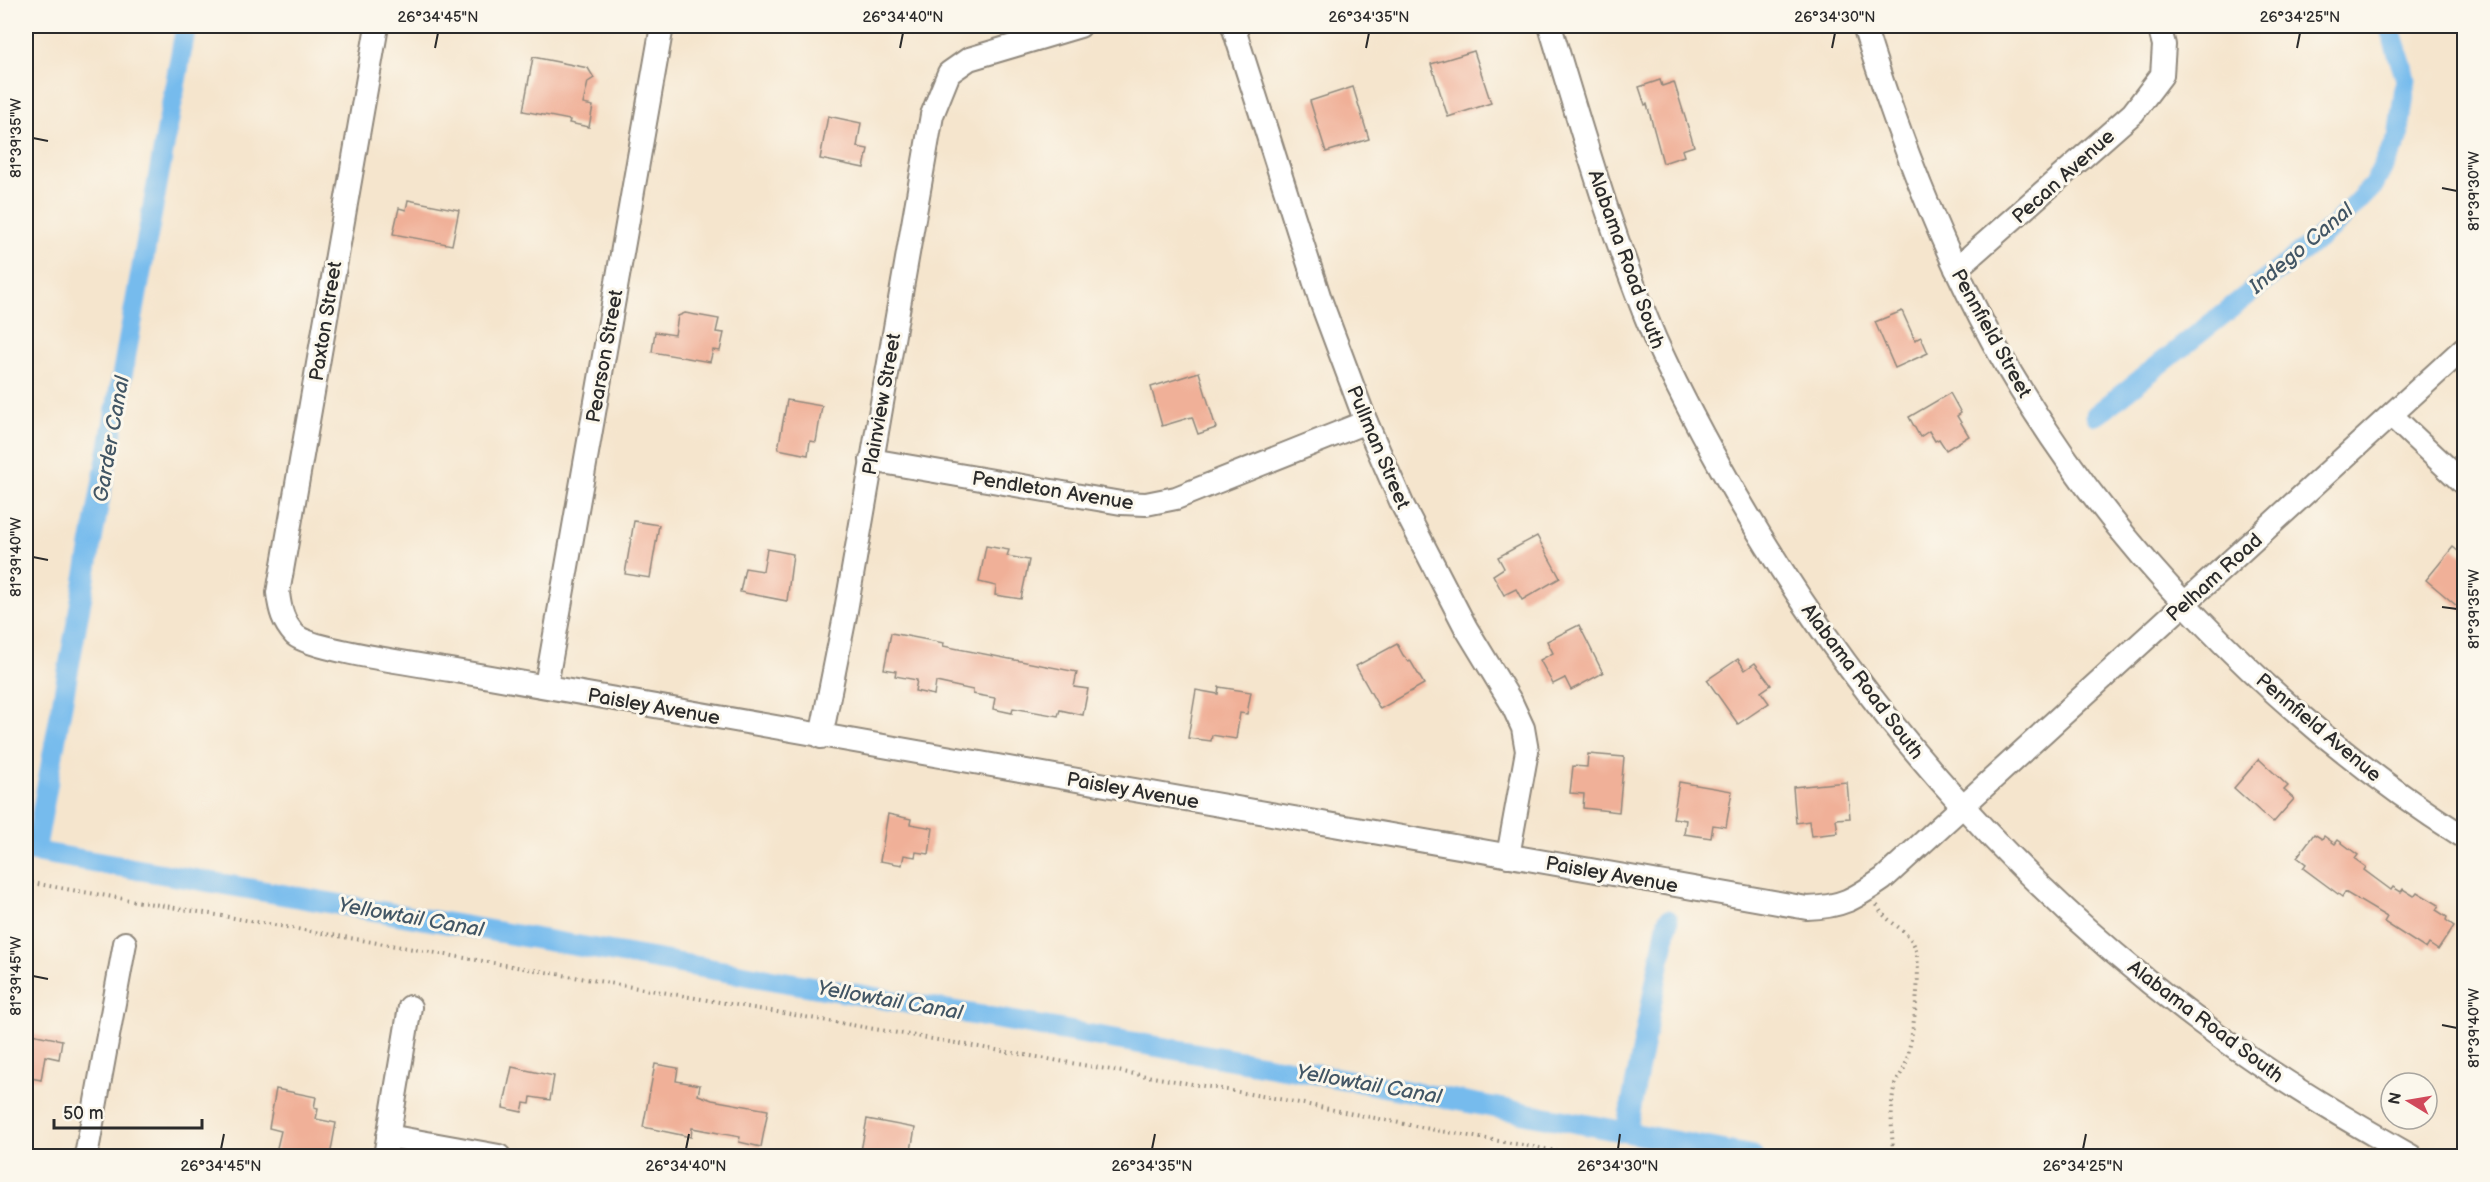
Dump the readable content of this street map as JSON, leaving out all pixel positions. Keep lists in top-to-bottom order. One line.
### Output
{"streets":{"street":["Pecan Avenue","Alabama Road South","Paxton Street","Pennfield Street","Pearson Street","Plainview Street","Pullman Street","Pendleton Avenue","Pelham Road","Paisley Avenue","Pennfield Avenue"]},"crossings":[["Pecan Avenue","Pennfield Street"],["Alabama Road South","Pelham Road"],["Alabama Road South","Paisley Avenue"],["Paxton Street","Paisley Avenue"],["Pennfield Street","Pelham Road"],["Pennfield Street","Pennfield Avenue"],["Pearson Street","Paisley Avenue"],["Plainview Street","Pendleton Avenue"],["Plainview Street","Paisley Avenue"],["Pullman Street","Pendleton Avenue"],["Pullman Street","Paisley Avenue"],["Pelham Road","Paisley Avenue"],["Pelham Road","Pennfield Avenue"]],"water":["Indego Canal","Garder Canal","Yellowtail Canal"],"scale_bar":"50 m","north":"left","coordinates":["26°34'45\"N","26°34'40\"N","26°34'35\"N","26°34'30\"N","26°34'25\"N","81°39'35\"W","81°39'30\"W","81°39'40\"W","81°39'45\"W"]}
